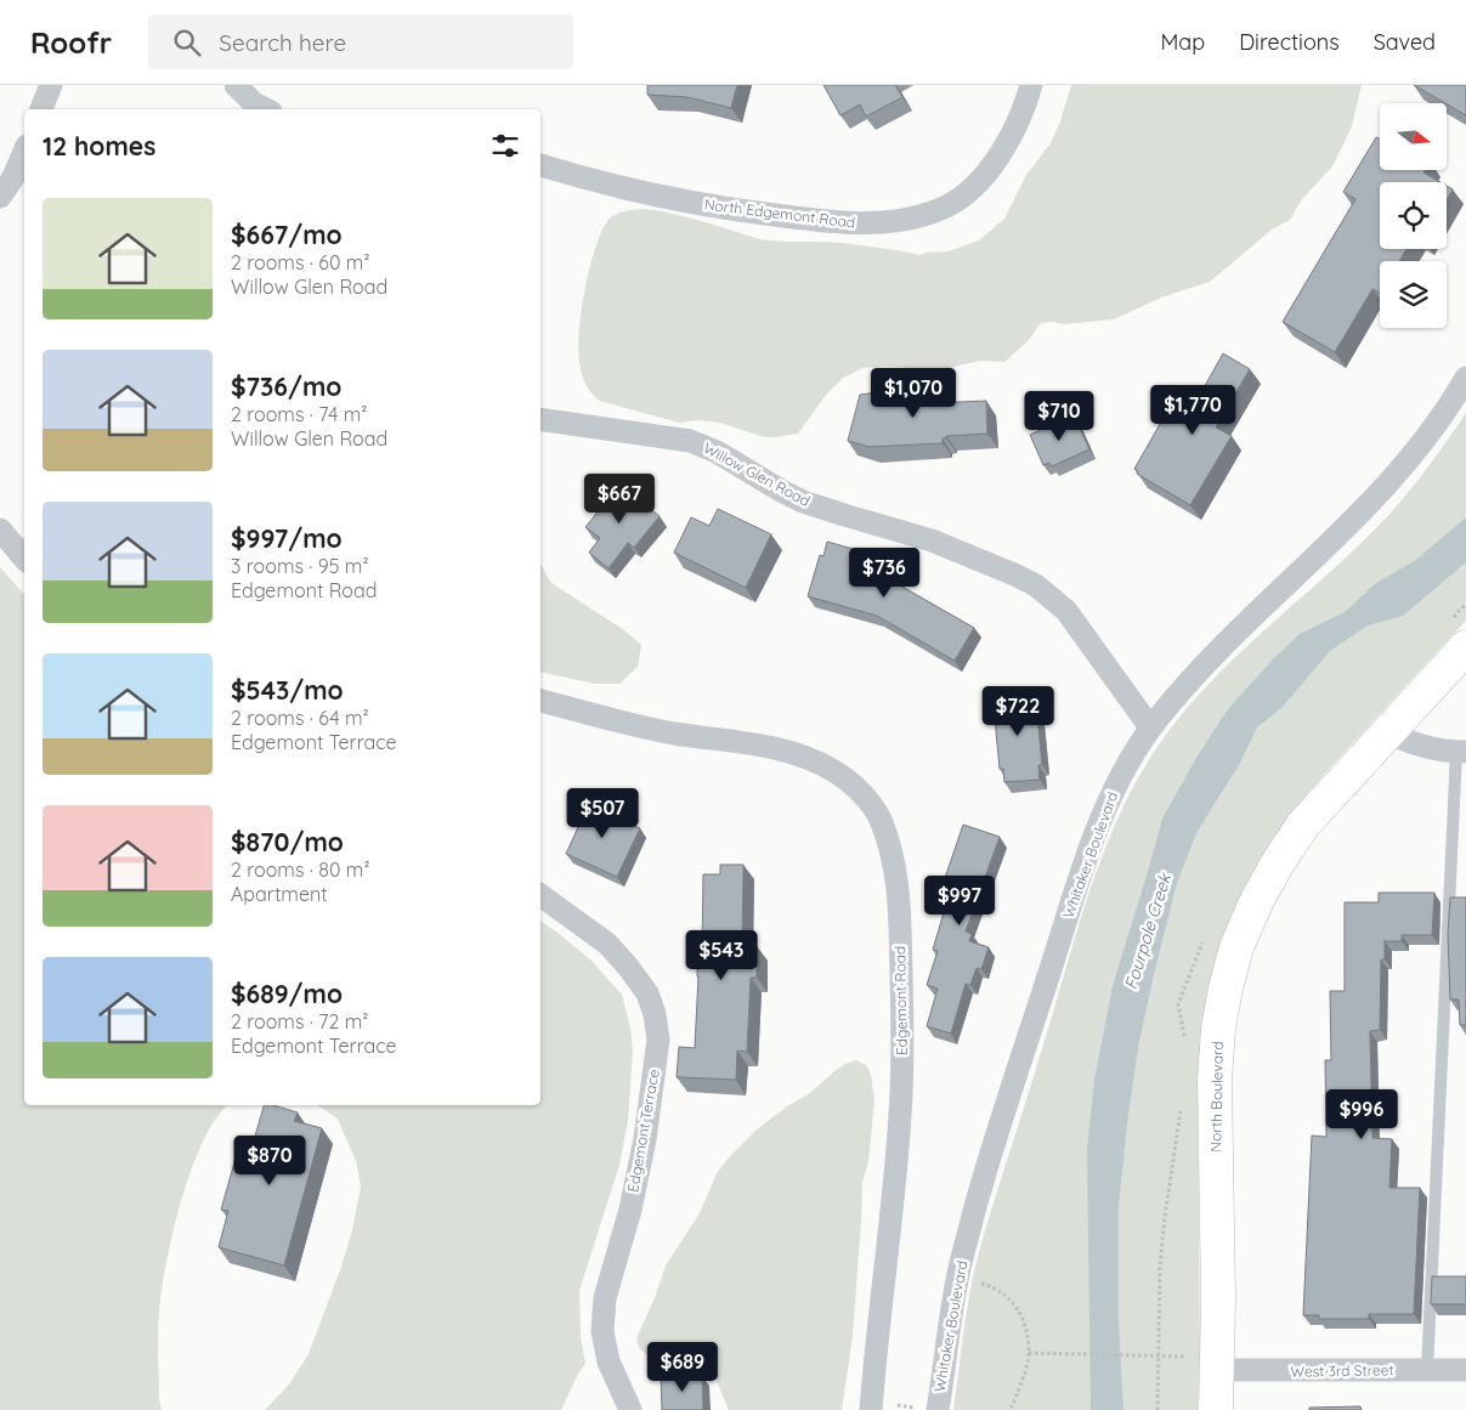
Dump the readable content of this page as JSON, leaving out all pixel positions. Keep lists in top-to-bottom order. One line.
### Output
{"streets":{"street":["North Edgemont Road","Willow Glen Road","Whitaker Boulevard","Edgemont Road","North Boulevard","Edgemont Terrace","West 3rd Street"]},"crossings":[["Willow Glen Road","Whitaker Boulevard"],["North Boulevard","West 3rd Street"]],"water":["Fourpole Creek"],"north":"right","page":{"header":"Roofr","search":"Search here","nav":["Map","Directions","Saved"],"heading":"12 homes","list":[{"name":"$667/mo","note":"2 rooms · 60 m² · Willow Glen Road"},{"name":"$736/mo","note":"2 rooms · 74 m² · Willow Glen Road"},{"name":"$997/mo","note":"3 rooms · 95 m² · Edgemont Road"},{"name":"$543/mo","note":"2 rooms · 64 m² · Edgemont Terrace"},{"name":"$870/mo","note":"2 rooms · 80 m² · Apartment"},{"name":"$689/mo","note":"2 rooms · 72 m² · Edgemont Terrace"}],"price":["$1,070","$1,770","$710","$667","$736","$722","$507","$997","$543","$996","$870","$689"]}}
